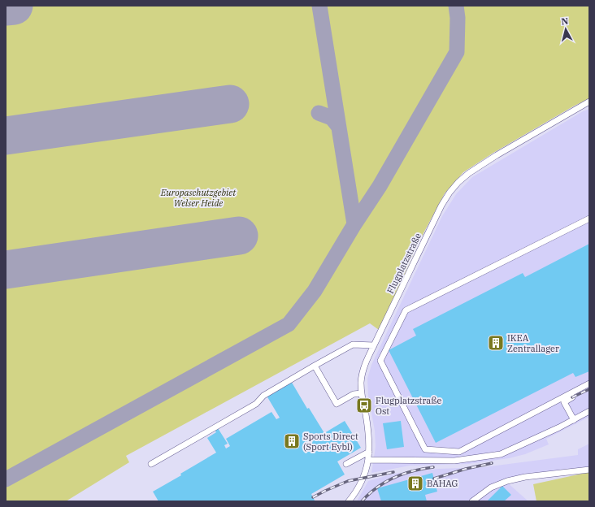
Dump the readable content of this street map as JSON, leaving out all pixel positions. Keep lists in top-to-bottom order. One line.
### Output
{"streets":{"street":["Flugplatzstraße"]},"parks":["Europaschutzgebiet Welser Heide"],"places":{"building":["IKEA Zentrallager","Sports Direct (Sport Eybl)","BAHAG"],"bus stop":["Flugplatzstraße Ost"]},"north":"top"}
